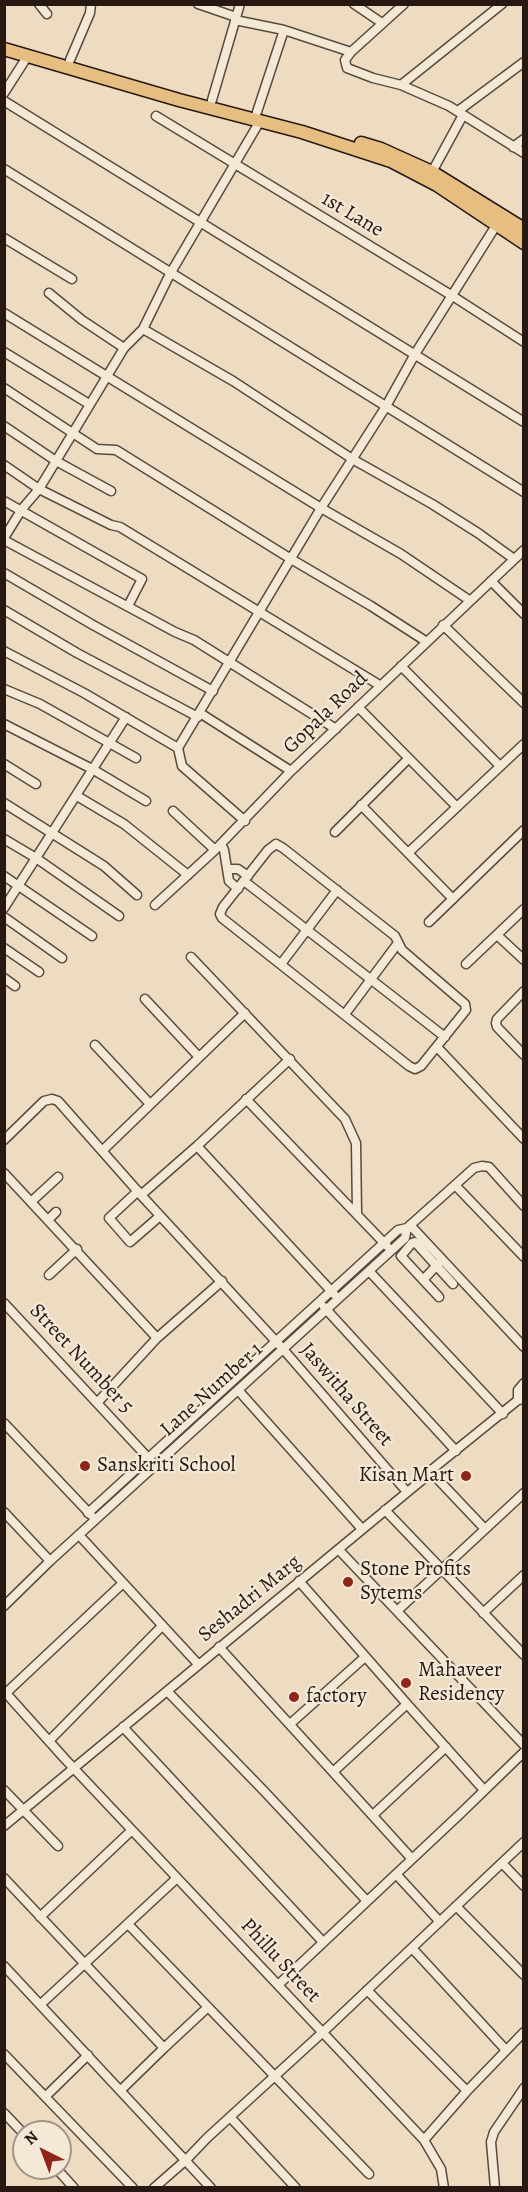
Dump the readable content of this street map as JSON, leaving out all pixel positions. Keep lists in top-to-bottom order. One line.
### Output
{"streets":{"street":["1st Lane","Gopala Road","Street Number 5","Lane Number 1","Jaswitha Street","Seshadri Marg","Phillu Street"]},"crossings":[["Street Number 5","Lane Number 1"],["Lane Number 1","Jaswitha Street"],["Jaswitha Street","Seshadri Marg"],["Seshadri Marg","Phillu Street"]],"places":["Sanskriti School","Kisan Mart","Stone Profits Sytems","Mahaveer Residency","factory"],"north":"top left"}
